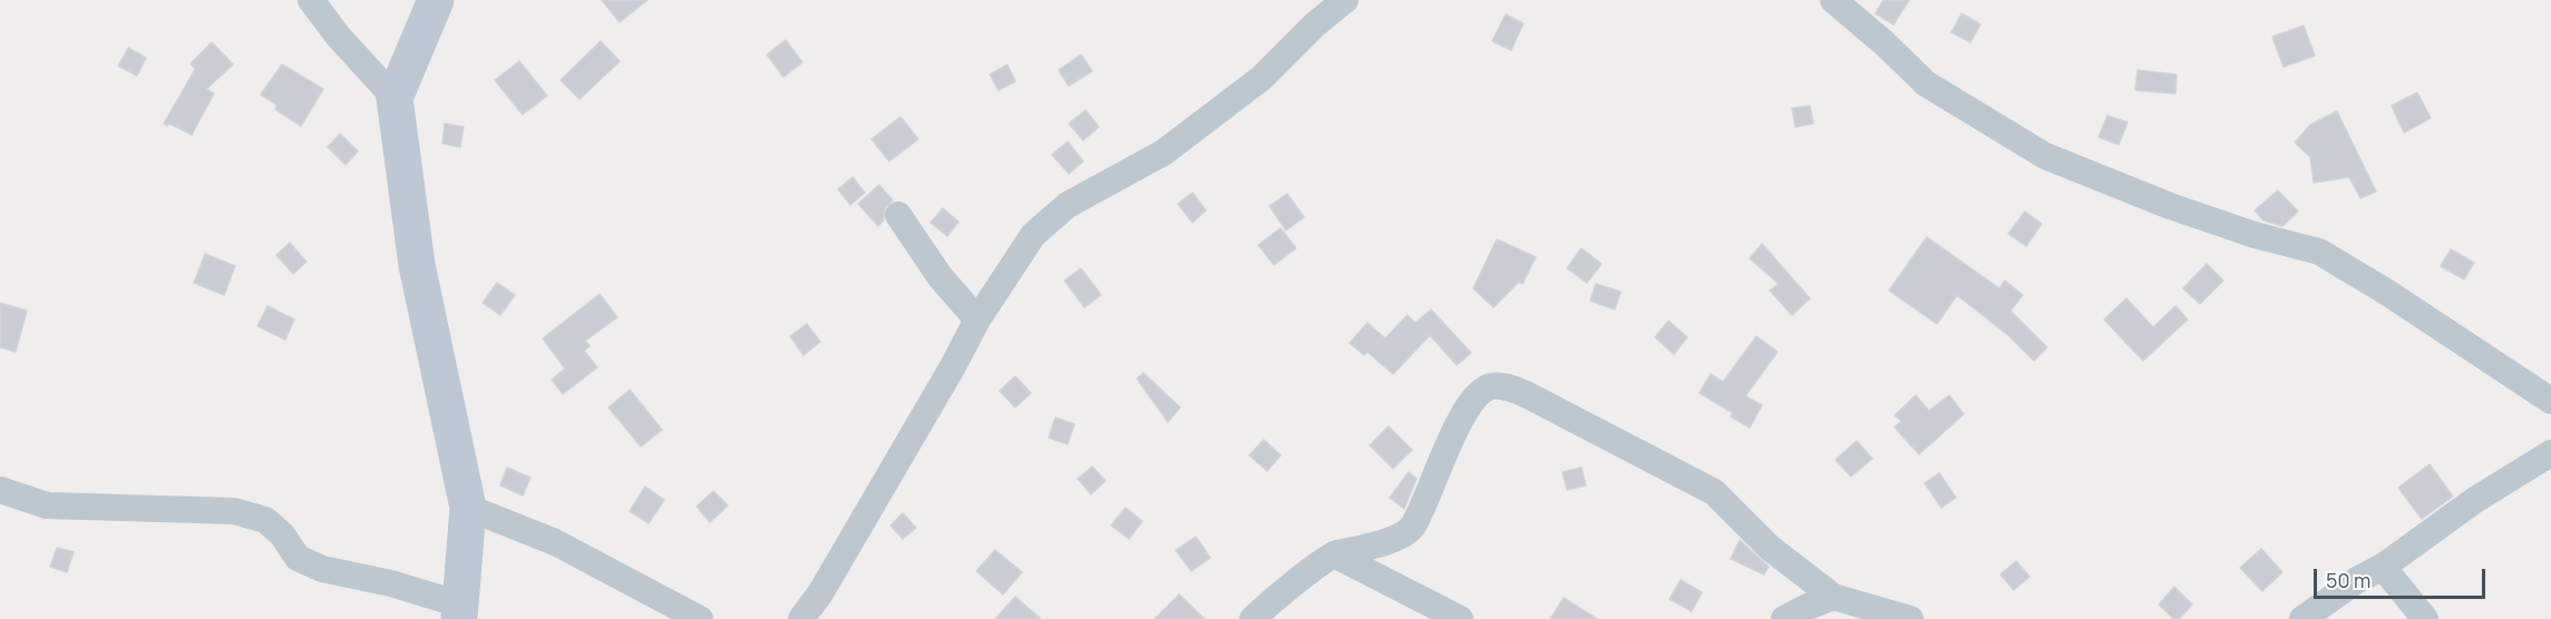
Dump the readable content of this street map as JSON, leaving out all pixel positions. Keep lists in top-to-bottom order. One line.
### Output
{"scale_bar":"50 m"}
